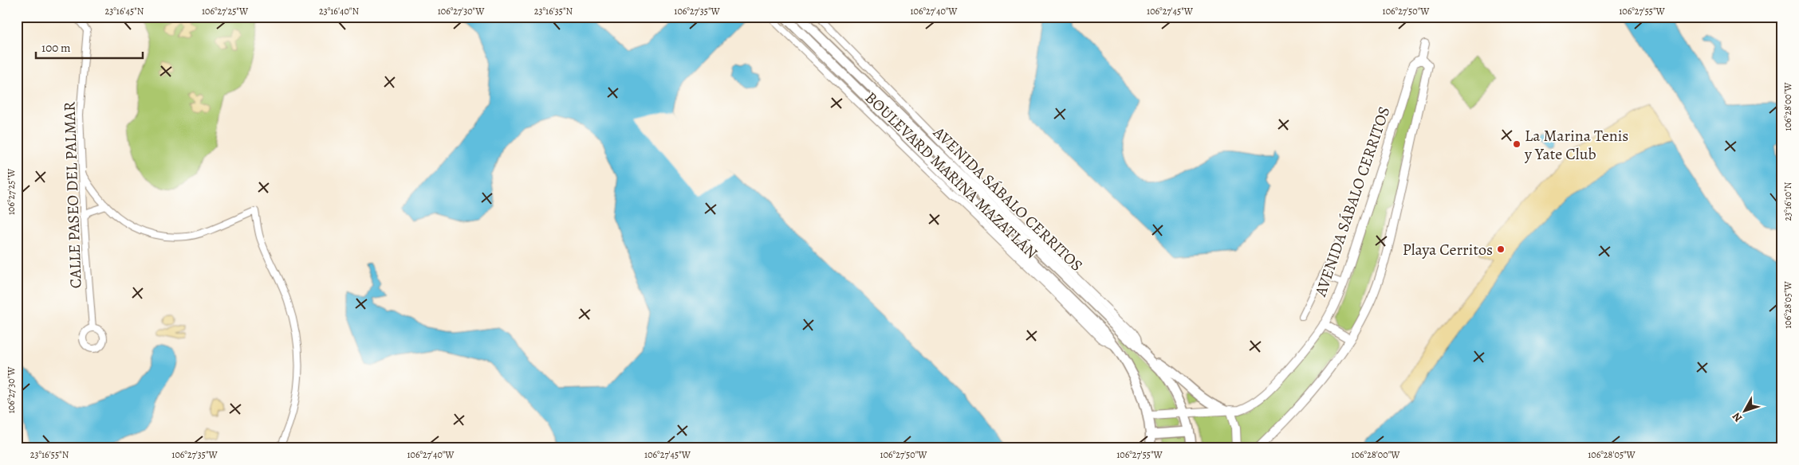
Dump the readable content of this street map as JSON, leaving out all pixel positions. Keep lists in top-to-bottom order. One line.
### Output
{"streets":{"main road":["AVENIDA SÁBALO CERRITOS"],"street":["BOULEVARD MARINA MAZATLÁN","CALLE PASEO DEL PALMAR"]},"crossings":[["BOULEVARD MARINA MAZATLÁN","AVENIDA SÁBALO CERRITOS"]],"places":["La Marina Tenis y Yate Club","Playa Cerritos"],"scale_bar":"100 m","north":"bottom left","coordinates":["23°16'45\"N","106°27'25\"W","23°16'40\"N","106°27'30\"W","23°16'35\"N","106°27'35\"W","106°27'40\"W","106°27'45\"W","106°27'50\"W","106°27'55\"W","106°28'00\"W","23°16'10\"N","106°28'05\"W","23°16'55\"N"]}
